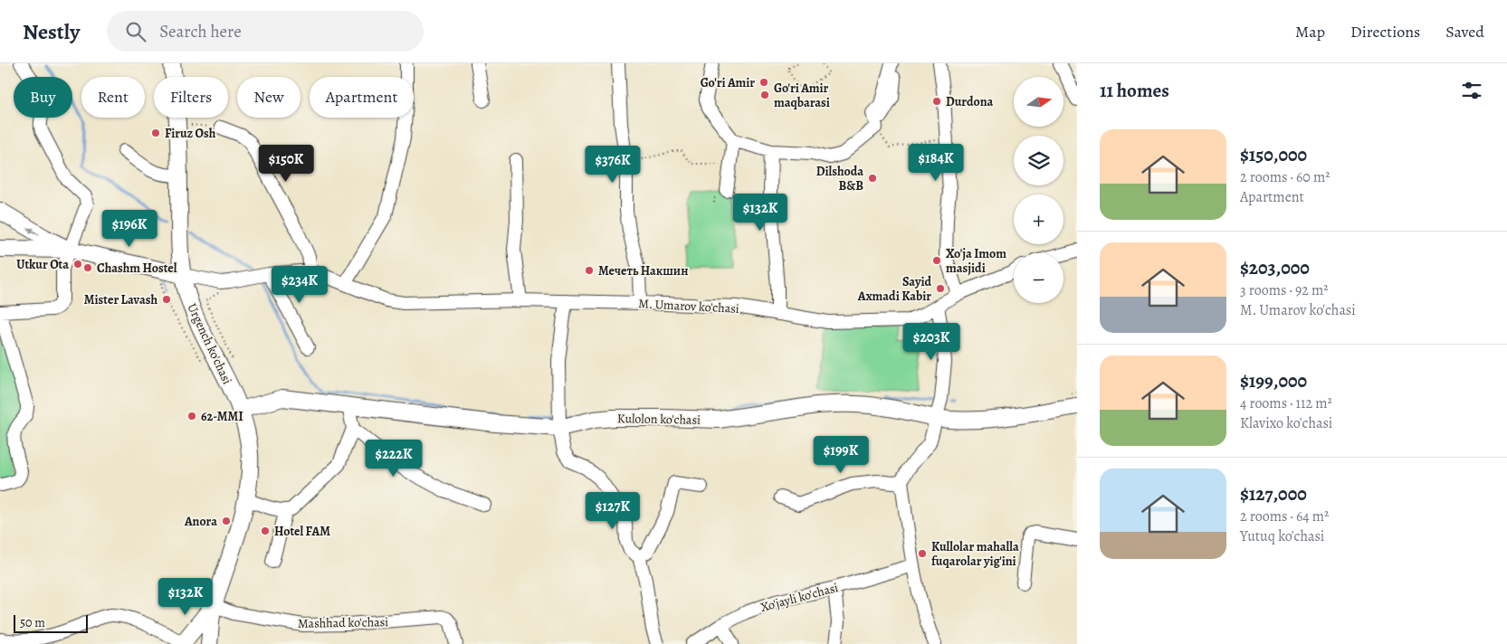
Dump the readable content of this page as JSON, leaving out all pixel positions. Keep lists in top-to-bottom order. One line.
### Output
{"streets":{"main road":["Urgench ko'chasi","Kulolon ko'chasi"],"street":["M. Umarov ko'chasi","Xo'jayli ko'chasi","Mashhad ko'chasi"]},"crossings":[["Urgench ko'chasi","Kulolon ko'chasi"],["Urgench ko'chasi","Mashhad ko'chasi"]],"places":["Go'ri Amir","Go'ri Amir maqbarasi","Durdona","Firuz Osh","Dilshoda B&B","Xo'ja Imom masjidi","Utkur Ota","Chashm Hostel","Мечеть Накшин","Sayid Axmadi Kabir","Mister Lavash","62-MMI","Anora","Hotel FAM","Kullolar mahalla fuqarolar yig'ini"],"scale_bar":"50 m","north":"right","page":{"header":"Nestly","search":"Search here","nav":["Map","Directions","Saved"],"heading":"11 homes","map_buttons":["+","−"],"chip":["Buy","Rent","Filters","New","Apartment"],"list":[{"name":"$150,000","note":"2 rooms · 60 m² · Apartment"},{"name":"$203,000","note":"3 rooms · 92 m² · M. Umarov ko'chasi"},{"name":"$199,000","note":"4 rooms · 112 m² · Klavixo ko'chasi"},{"name":"$127,000","note":"2 rooms · 64 m² · Yutuq ko'chasi"}],"price":["$184K","$150K","$376K","$132K","$196K","$234K","$203K","$199K","$222K","$127K","$132K"],"scale":"50 m"}}
